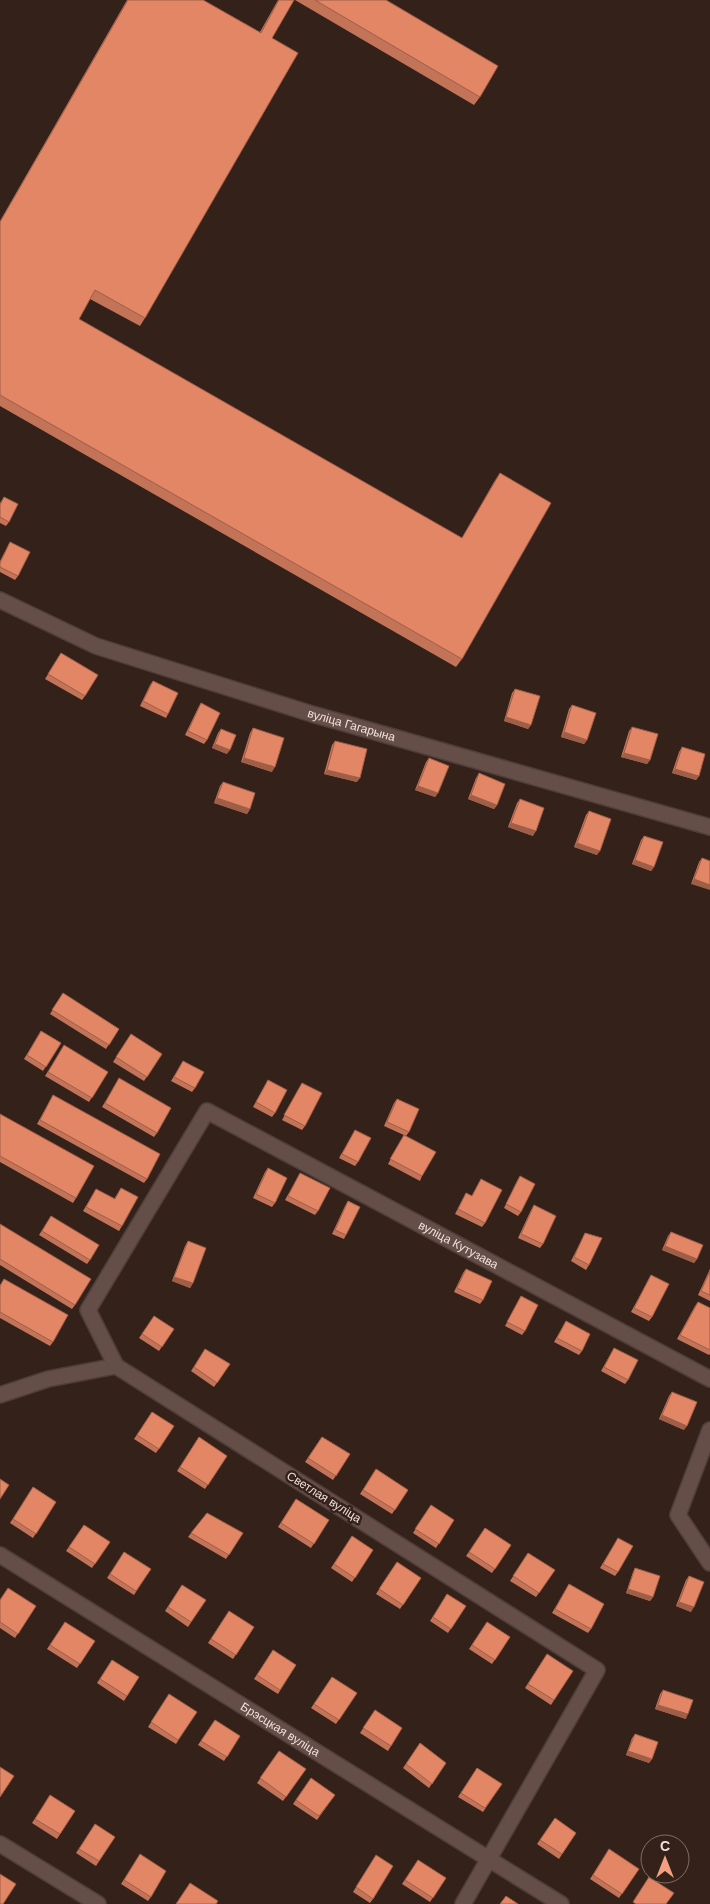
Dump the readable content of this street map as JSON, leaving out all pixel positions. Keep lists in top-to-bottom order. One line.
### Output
{"streets":{"street":["вуліца Гагарына","вуліца Кутузава","Светлая вуліца","Брэсцкая вуліца"]},"crossings":[["вуліца Кутузава","Светлая вуліца"],["Светлая вуліца","Брэсцкая вуліца"]],"north":"top"}
